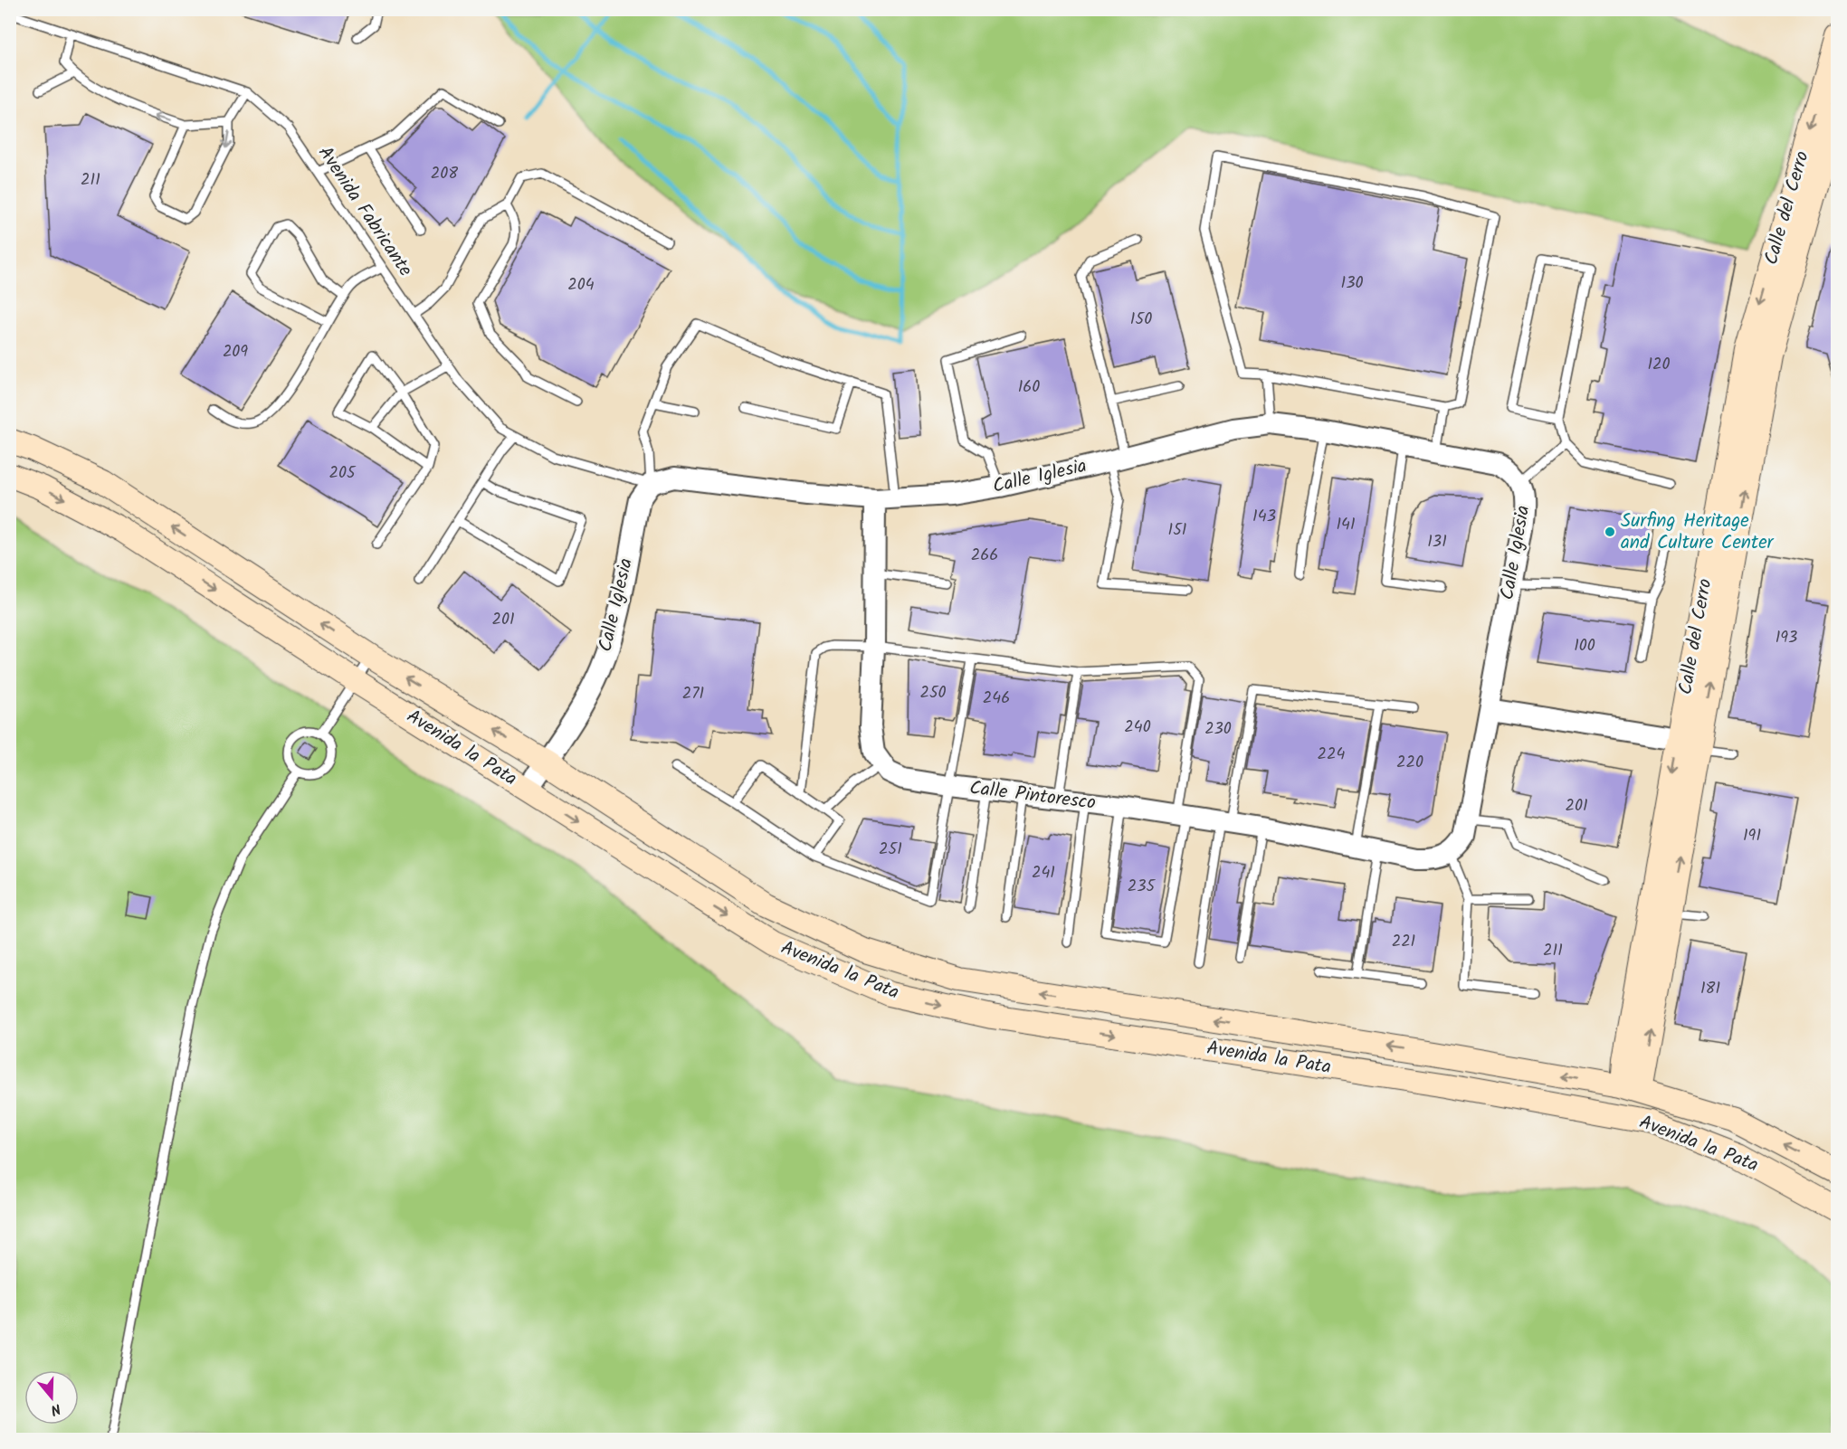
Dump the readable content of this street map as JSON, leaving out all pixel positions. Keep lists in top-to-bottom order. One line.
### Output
{"streets":{"main road":["Calle del Cerro","Avenida la Pata"],"street":["Calle Iglesia","Calle Pintoresco"],"lane":["Avenida Fabricante"]},"crossings":[["Calle del Cerro","Avenida la Pata"],["Avenida Fabricante","Calle Iglesia"],["Calle Iglesia","Avenida la Pata"],["Calle Iglesia","Calle Pintoresco"]],"places":["Surfing Heritage and Culture Center"],"house_numbers":["208","211","130","204","150","209","120","160","205","143","141","151","131","266","201","193","100","250","271","246","240","230","224","220","201","191","251","241","235","221","211","181"],"north":"bottom"}
